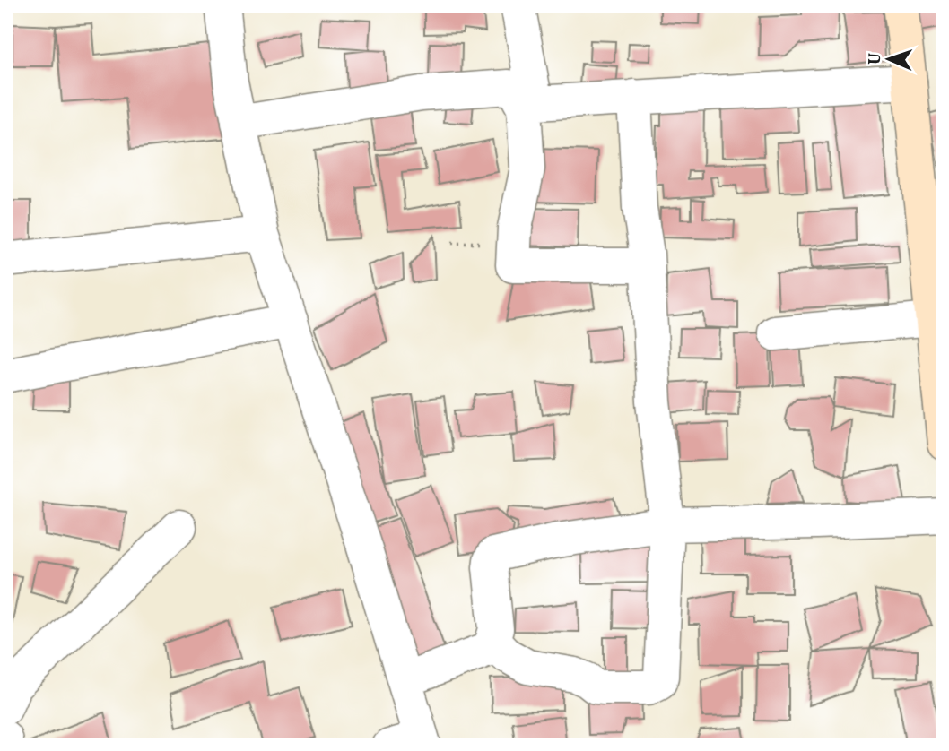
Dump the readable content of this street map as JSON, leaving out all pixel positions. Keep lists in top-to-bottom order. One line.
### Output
{"north":"left"}
